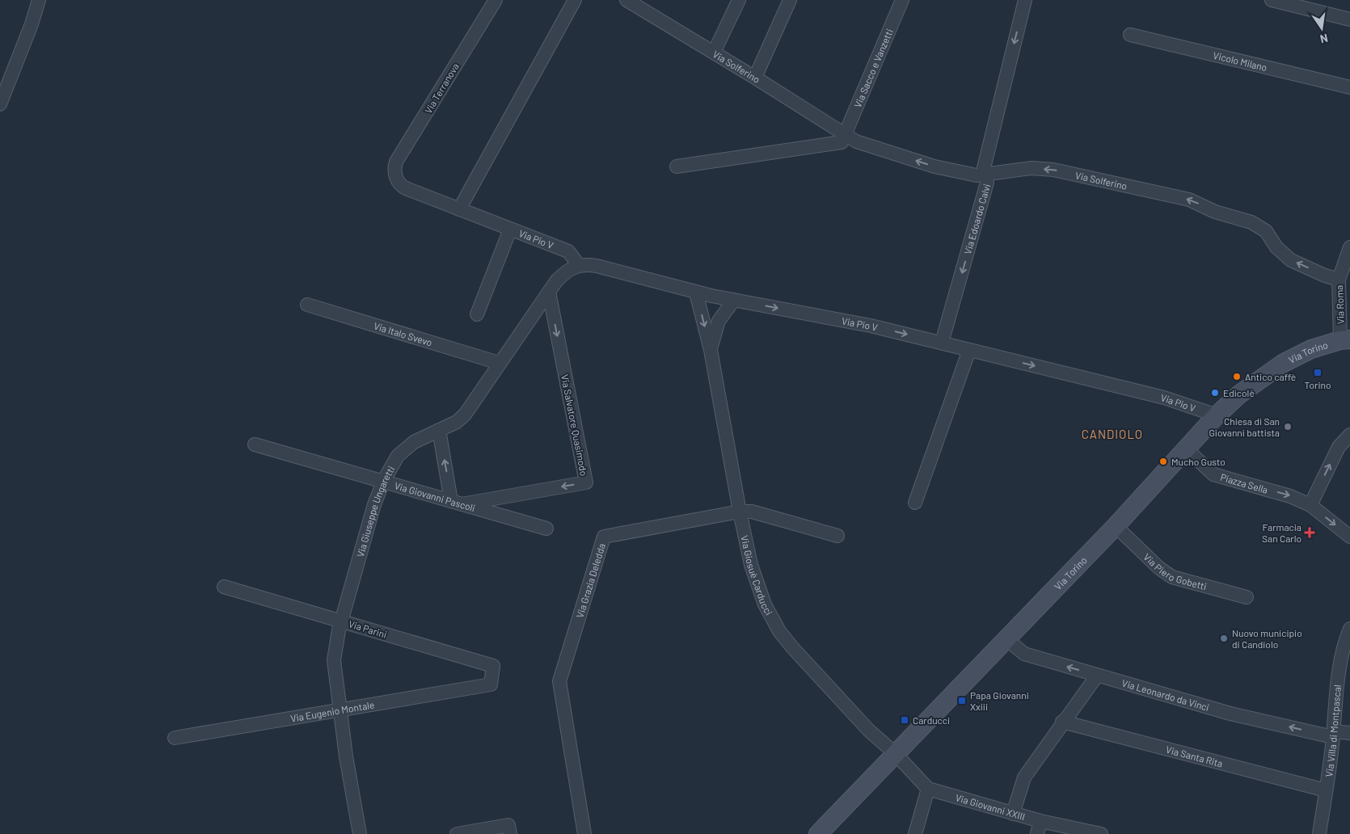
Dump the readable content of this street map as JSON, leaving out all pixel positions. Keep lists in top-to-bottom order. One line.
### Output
{"streets":{"main road":["Via Torino"],"street":["Vicolo Milano","Via Solferino","Via Sacco e Vanzetti","Via Terranova","Via Edoardo Calvi","Via Pio V","Via Roma","Via Italo Svevo","Via Salvatore Quasimodo","Piazza Sella","Via Giovanni Pascoli","Via Giuseppe Ungaretti","Via Piero Gobetti","Via Giosuè Carducci","Via Grazia Deledda","Via Parini","Via Leonardo da Vinci","Via Eugenio Montale","Via Villa di Montpascal","Via Santa Rita","Via Giovanni XXIII"]},"crossings":[["Via Solferino","Via Sacco e Vanzetti"],["Via Solferino","Via Edoardo Calvi"],["Via Solferino","Via Roma"],["Via Terranova","Via Pio V"],["Via Edoardo Calvi","Via Pio V"],["Via Pio V","Via Torino"],["Via Pio V","Via Giuseppe Ungaretti"],["Via Pio V","Via Giosuè Carducci"],["Via Roma","Via Torino"],["Via Italo Svevo","Via Giuseppe Ungaretti"],["Via Torino","Piazza Sella"],["Via Torino","Via Piero Gobetti"],["Via Torino","Via Giosuè Carducci"],["Via Torino","Via Leonardo da Vinci"],["Via Salvatore Quasimodo","Via Giovanni Pascoli"],["Via Salvatore Quasimodo","Via Giuseppe Ungaretti"],["Via Giovanni Pascoli","Via Giuseppe Ungaretti"],["Via Giuseppe Ungaretti","Via Parini"],["Via Giuseppe Ungaretti","Via Eugenio Montale"],["Via Giosuè Carducci","Via Grazia Deledda"],["Via Parini","Via Eugenio Montale"],["Via Leonardo da Vinci","Via Villa di Montpascal"],["Via Villa di Montpascal","Via Santa Rita"]],"one_way":["Via Solferino","Via Edoardo Calvi","Via Pio V","Piazza Sella","Via Leonardo da Vinci"],"districts":["CANDIOLO"],"places":{"transit":["Torino","Papa Giovanni Xxiii","Carducci"],"other":["Antico caffè","Edicolè","Chiesa di San Giovanni battista","Mucho Gusto","Nuovo municipio di Candiolo"],"health":["Farmacia San Carlo"]},"north":"bottom"}
